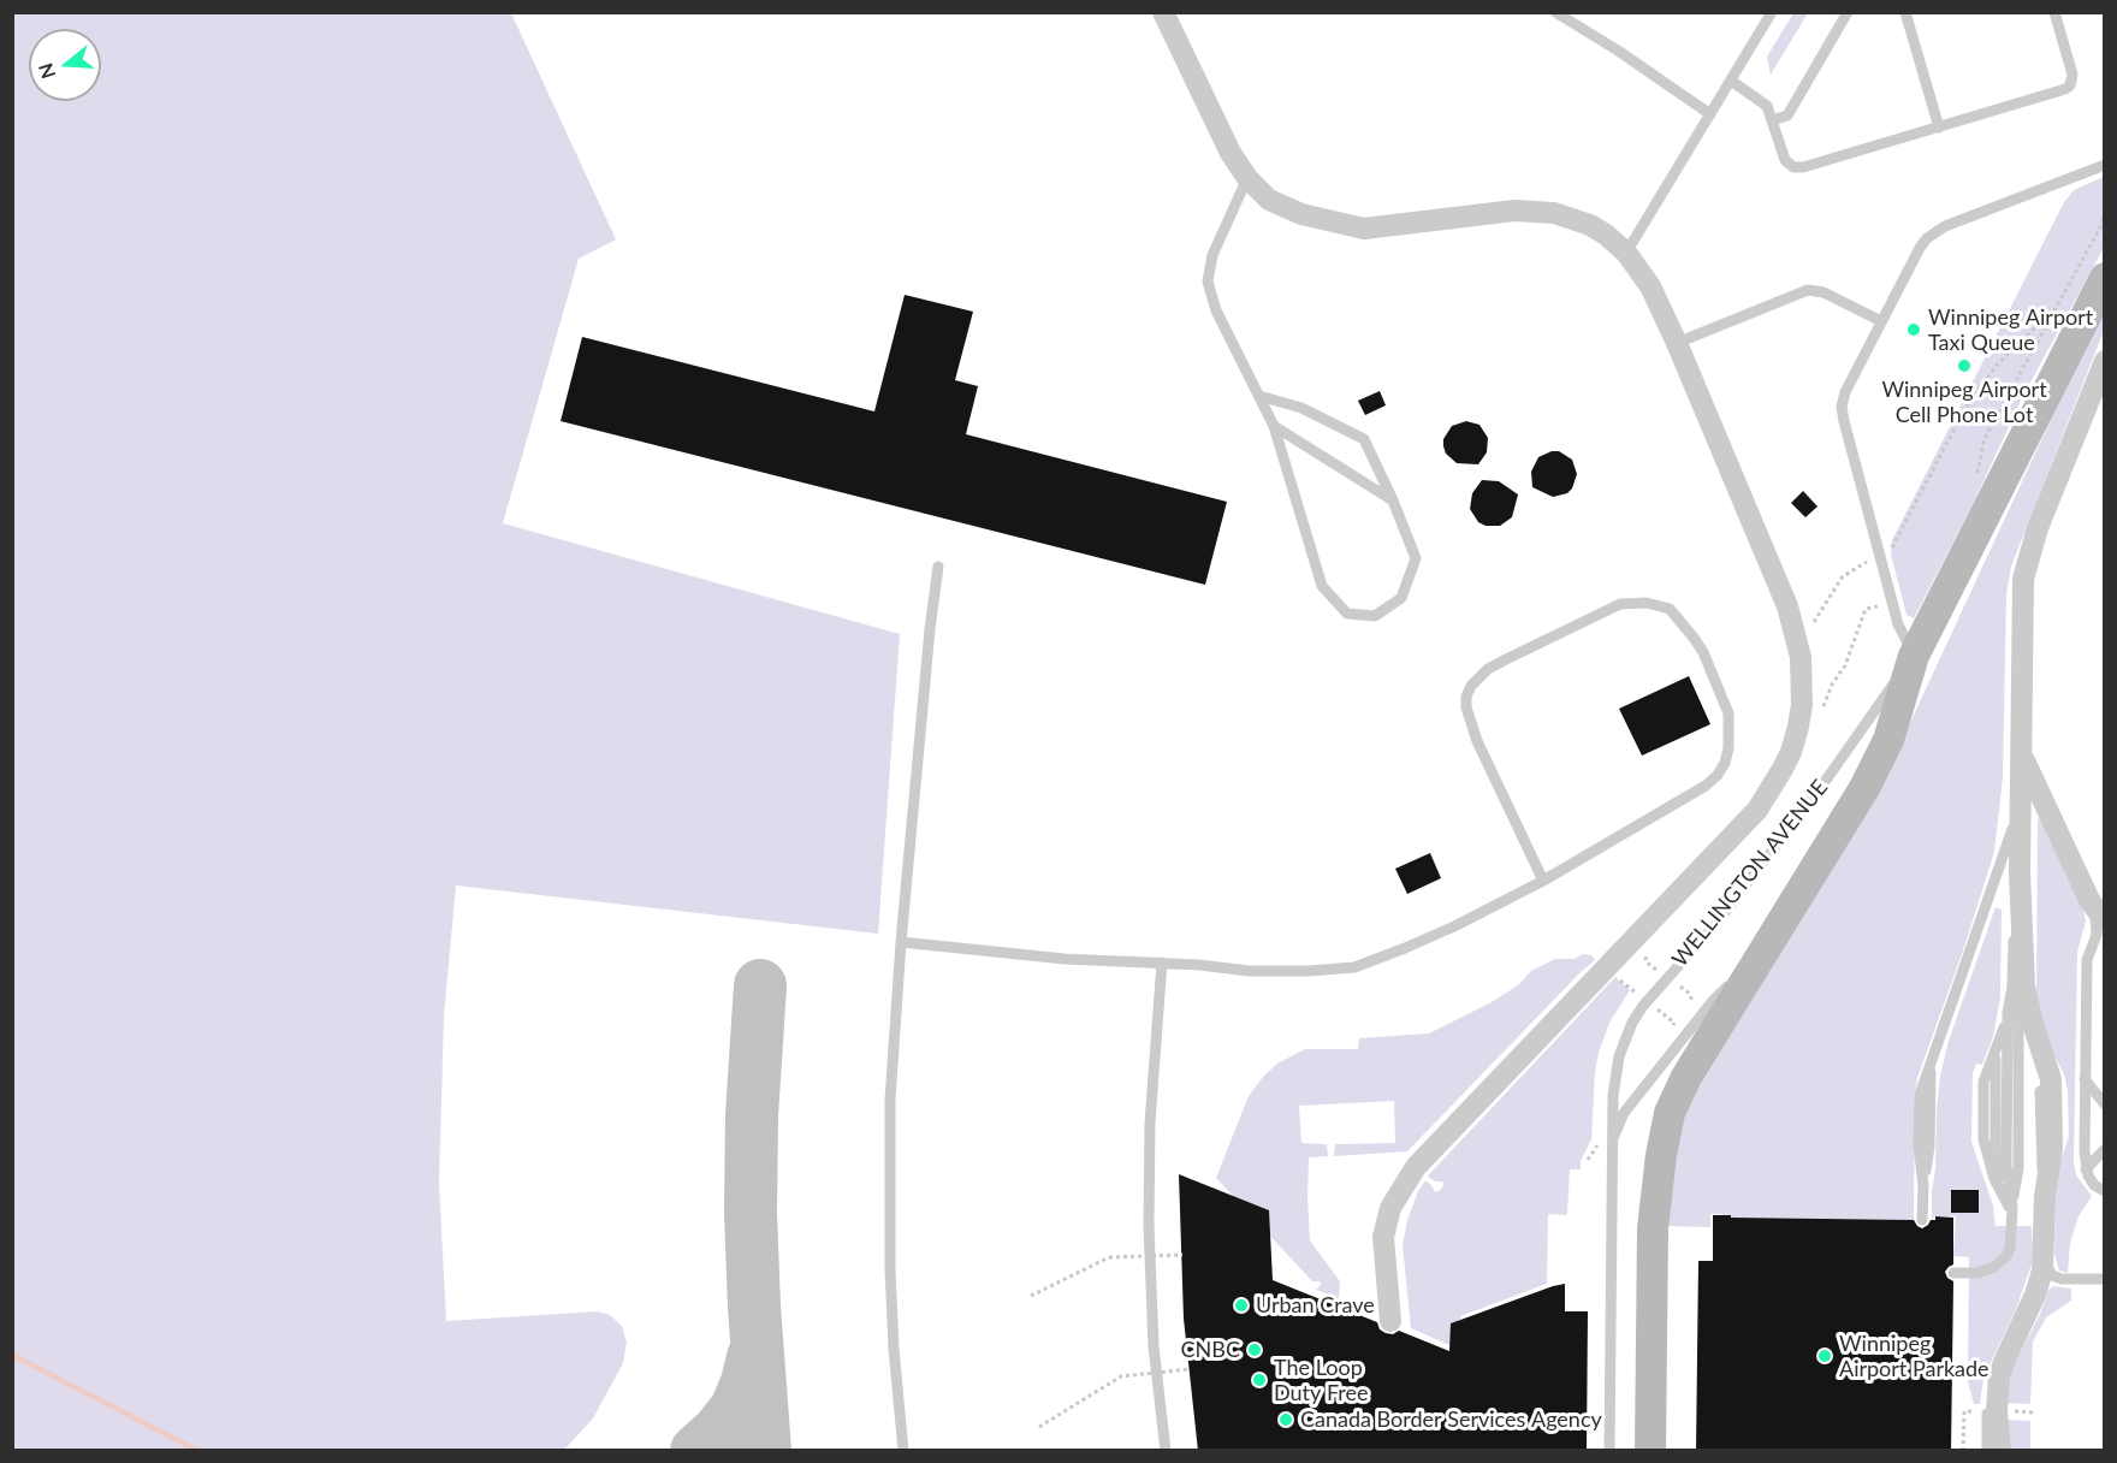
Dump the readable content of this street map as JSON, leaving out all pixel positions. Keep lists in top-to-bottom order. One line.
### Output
{"streets":{"main road":["WELLINGTON AVENUE"]},"places":["Winnipeg Airport Taxi Queue","Winnipeg Airport Cell Phone Lot","Urban Crave","CNBC","Winnipeg Airport Parkade","The Loop Duty Free","Canada Border Services Agency"],"north":"left"}
